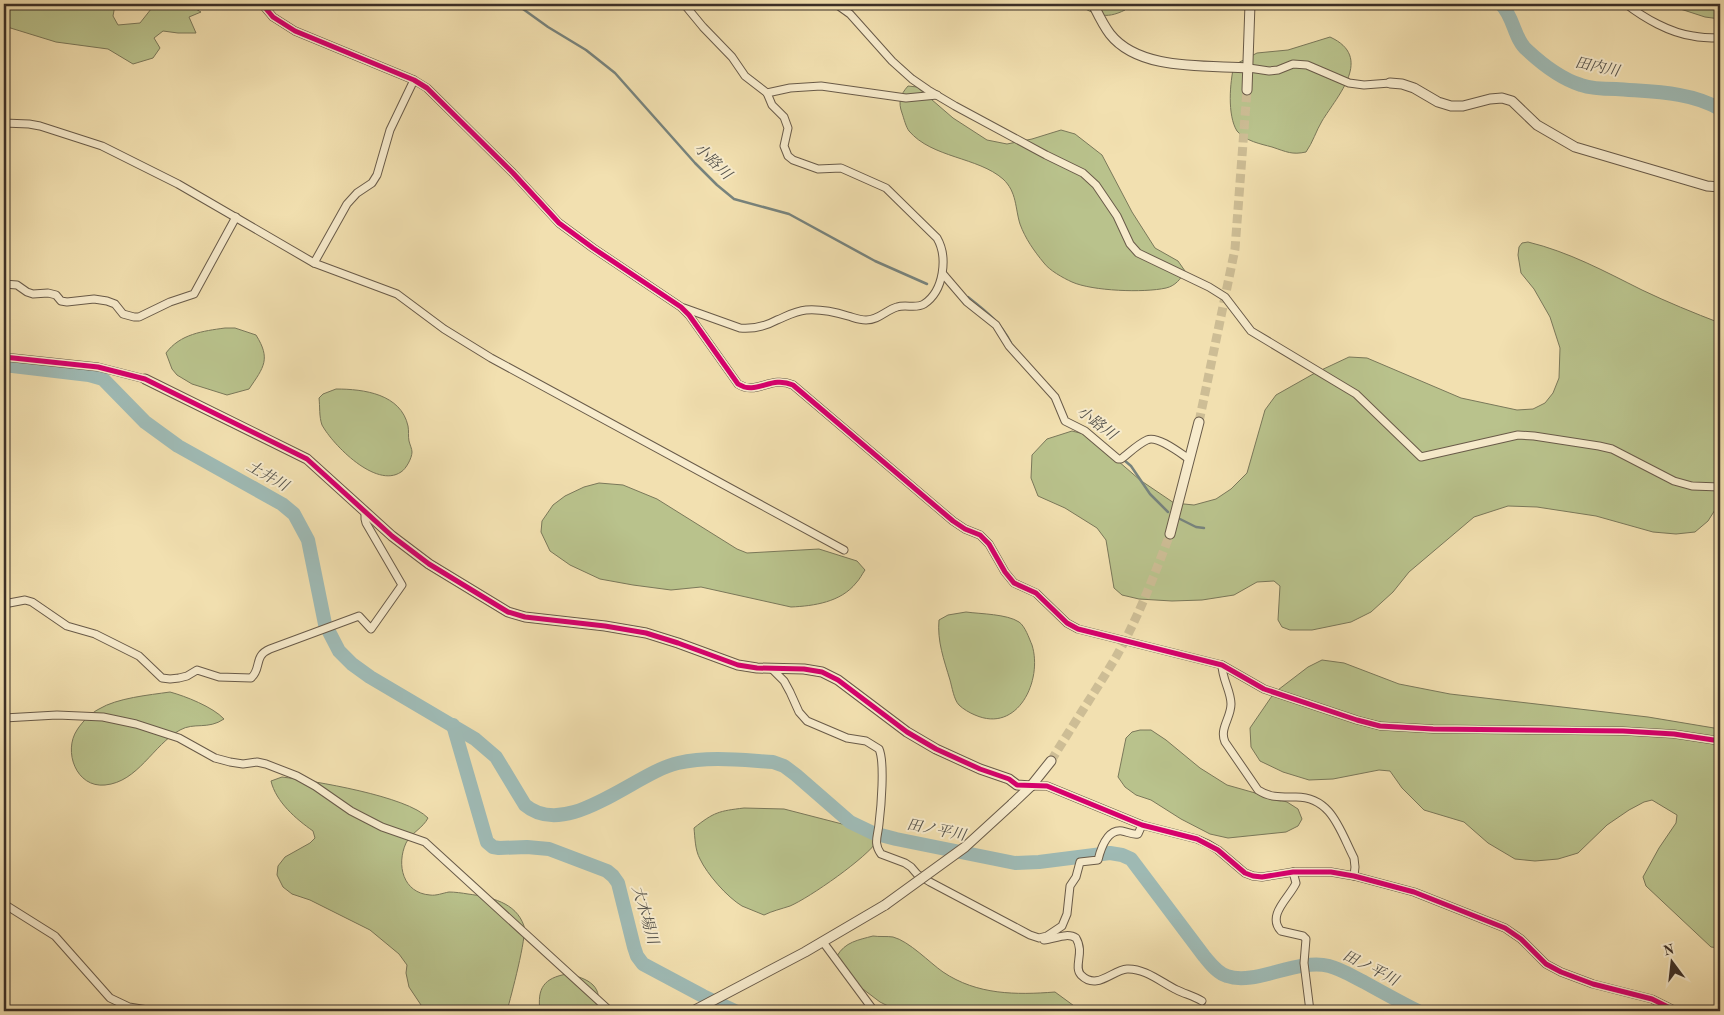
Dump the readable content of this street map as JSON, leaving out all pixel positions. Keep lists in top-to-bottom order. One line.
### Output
{"water":["田内川","小路川","土井川","田ノ平川","大木場川"],"north":"top"}
